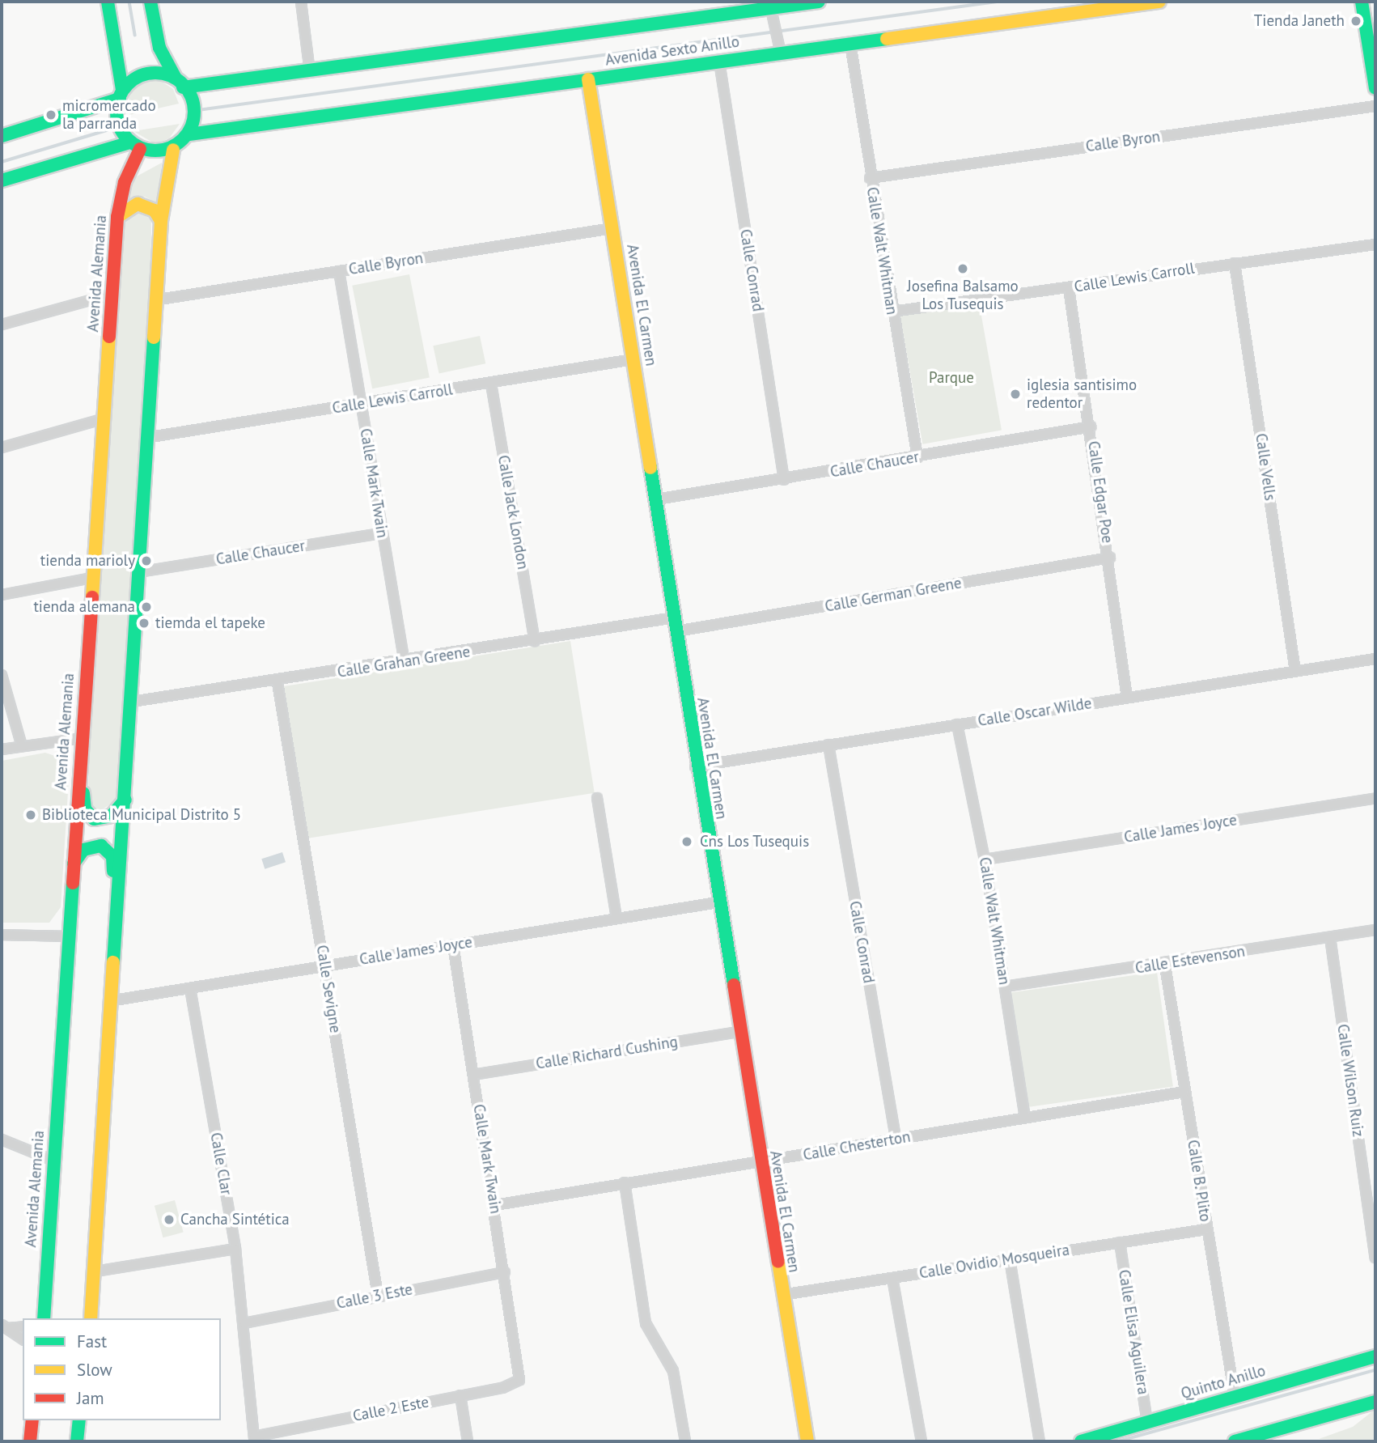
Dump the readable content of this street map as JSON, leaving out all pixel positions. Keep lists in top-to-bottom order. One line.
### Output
{"streets":{"main road":["Avenida Sexto Anillo","Avenida Alemania","Avenida El Carmen","Quinto Anillo"],"street":["Calle Byron","Calle Walt Whitman","Calle Conrad","Calle Lewis Carroll","Calle Chaucer","Calle Vells","Calle Mark Twain","Calle Edgar Poe","Calle Jack London","Calle German Greene","Calle Grahan Greene","Calle Oscar Wilde","Calle James Joyce","Calle Estevenson","Calle Sevigne","Calle Richard Cushing","Calle Wilson Ruiz","Calle Chesterton","Calle Clar","Calle B. Plito","Calle Ovidio Mosqueira","Calle 3 Este","Calle Elisa Aguilera","Calle 2 Este"]},"crossings":[["Avenida Sexto Anillo","Calle Walt Whitman"],["Avenida Sexto Anillo","Calle Conrad"],["Avenida Sexto Anillo","Avenida Alemania"],["Avenida Sexto Anillo","Avenida El Carmen"],["Calle Byron","Calle Walt Whitman"],["Calle Byron","Avenida El Carmen"],["Calle Byron","Calle Mark Twain"],["Calle Walt Whitman","Calle Lewis Carroll"],["Calle Walt Whitman","Calle Chaucer"],["Calle Walt Whitman","Calle Oscar Wilde"],["Calle Walt Whitman","Calle James Joyce"],["Calle Walt Whitman","Calle Estevenson"],["Calle Walt Whitman","Calle Chesterton"],["Calle Conrad","Calle Chaucer"],["Calle Conrad","Calle Oscar Wilde"],["Calle Conrad","Calle Chesterton"],["Calle Lewis Carroll","Avenida El Carmen"],["Calle Lewis Carroll","Calle Vells"],["Calle Lewis Carroll","Calle Mark Twain"],["Calle Lewis Carroll","Calle Edgar Poe"],["Calle Lewis Carroll","Calle Jack London"],["Avenida El Carmen","Calle Chaucer"],["Avenida El Carmen","Calle German Greene"],["Avenida El Carmen","Calle Grahan Greene"],["Avenida El Carmen","Calle Oscar Wilde"],["Avenida El Carmen","Calle James Joyce"],["Avenida El Carmen","Calle Richard Cushing"],["Avenida El Carmen","Calle Chesterton"],["Avenida El Carmen","Calle Ovidio Mosqueira"],["Calle Chaucer","Calle Mark Twain"],["Calle Chaucer","Calle Edgar Poe"],["Calle Vells","Calle Oscar Wilde"],["Calle Mark Twain","Calle Grahan Greene"],["Calle Mark Twain","Calle James Joyce"],["Calle Mark Twain","Calle Richard Cushing"],["Calle Mark Twain","Calle Chesterton"],["Calle Mark Twain","Calle 3 Este"],["Calle Mark Twain","Calle 2 Este"],["Calle Edgar Poe","Calle German Greene"],["Calle Edgar Poe","Calle Oscar Wilde"],["Calle Jack London","Calle Grahan Greene"],["Calle Grahan Greene","Calle Sevigne"],["Calle James Joyce","Calle Sevigne"],["Calle James Joyce","Calle Clar"],["Calle Estevenson","Calle Wilson Ruiz"],["Calle Estevenson","Calle B. Plito"],["Calle Sevigne","Calle 3 Este"],["Calle Chesterton","Calle B. Plito"],["Calle Clar","Calle 3 Este"],["Calle Clar","Calle 2 Este"],["Calle B. Plito","Calle Ovidio Mosqueira"],["Calle B. Plito","Quinto Anillo"],["Calle Ovidio Mosqueira","Calle Elisa Aguilera"],["Calle Elisa Aguilera","Quinto Anillo"]],"parks":["Parque"],"places":["Tienda Janeth","micromercado la parranda","Josefina Balsamo Los Tusequis","iglesia santisimo redentor","tienda marioly","tienda alemana","tiemda el tapeke","Biblioteca Municipal Distrito 5","Cns Los Tusequis","Cancha Sintética"],"legend":["Fast","Slow","Jam"]}
